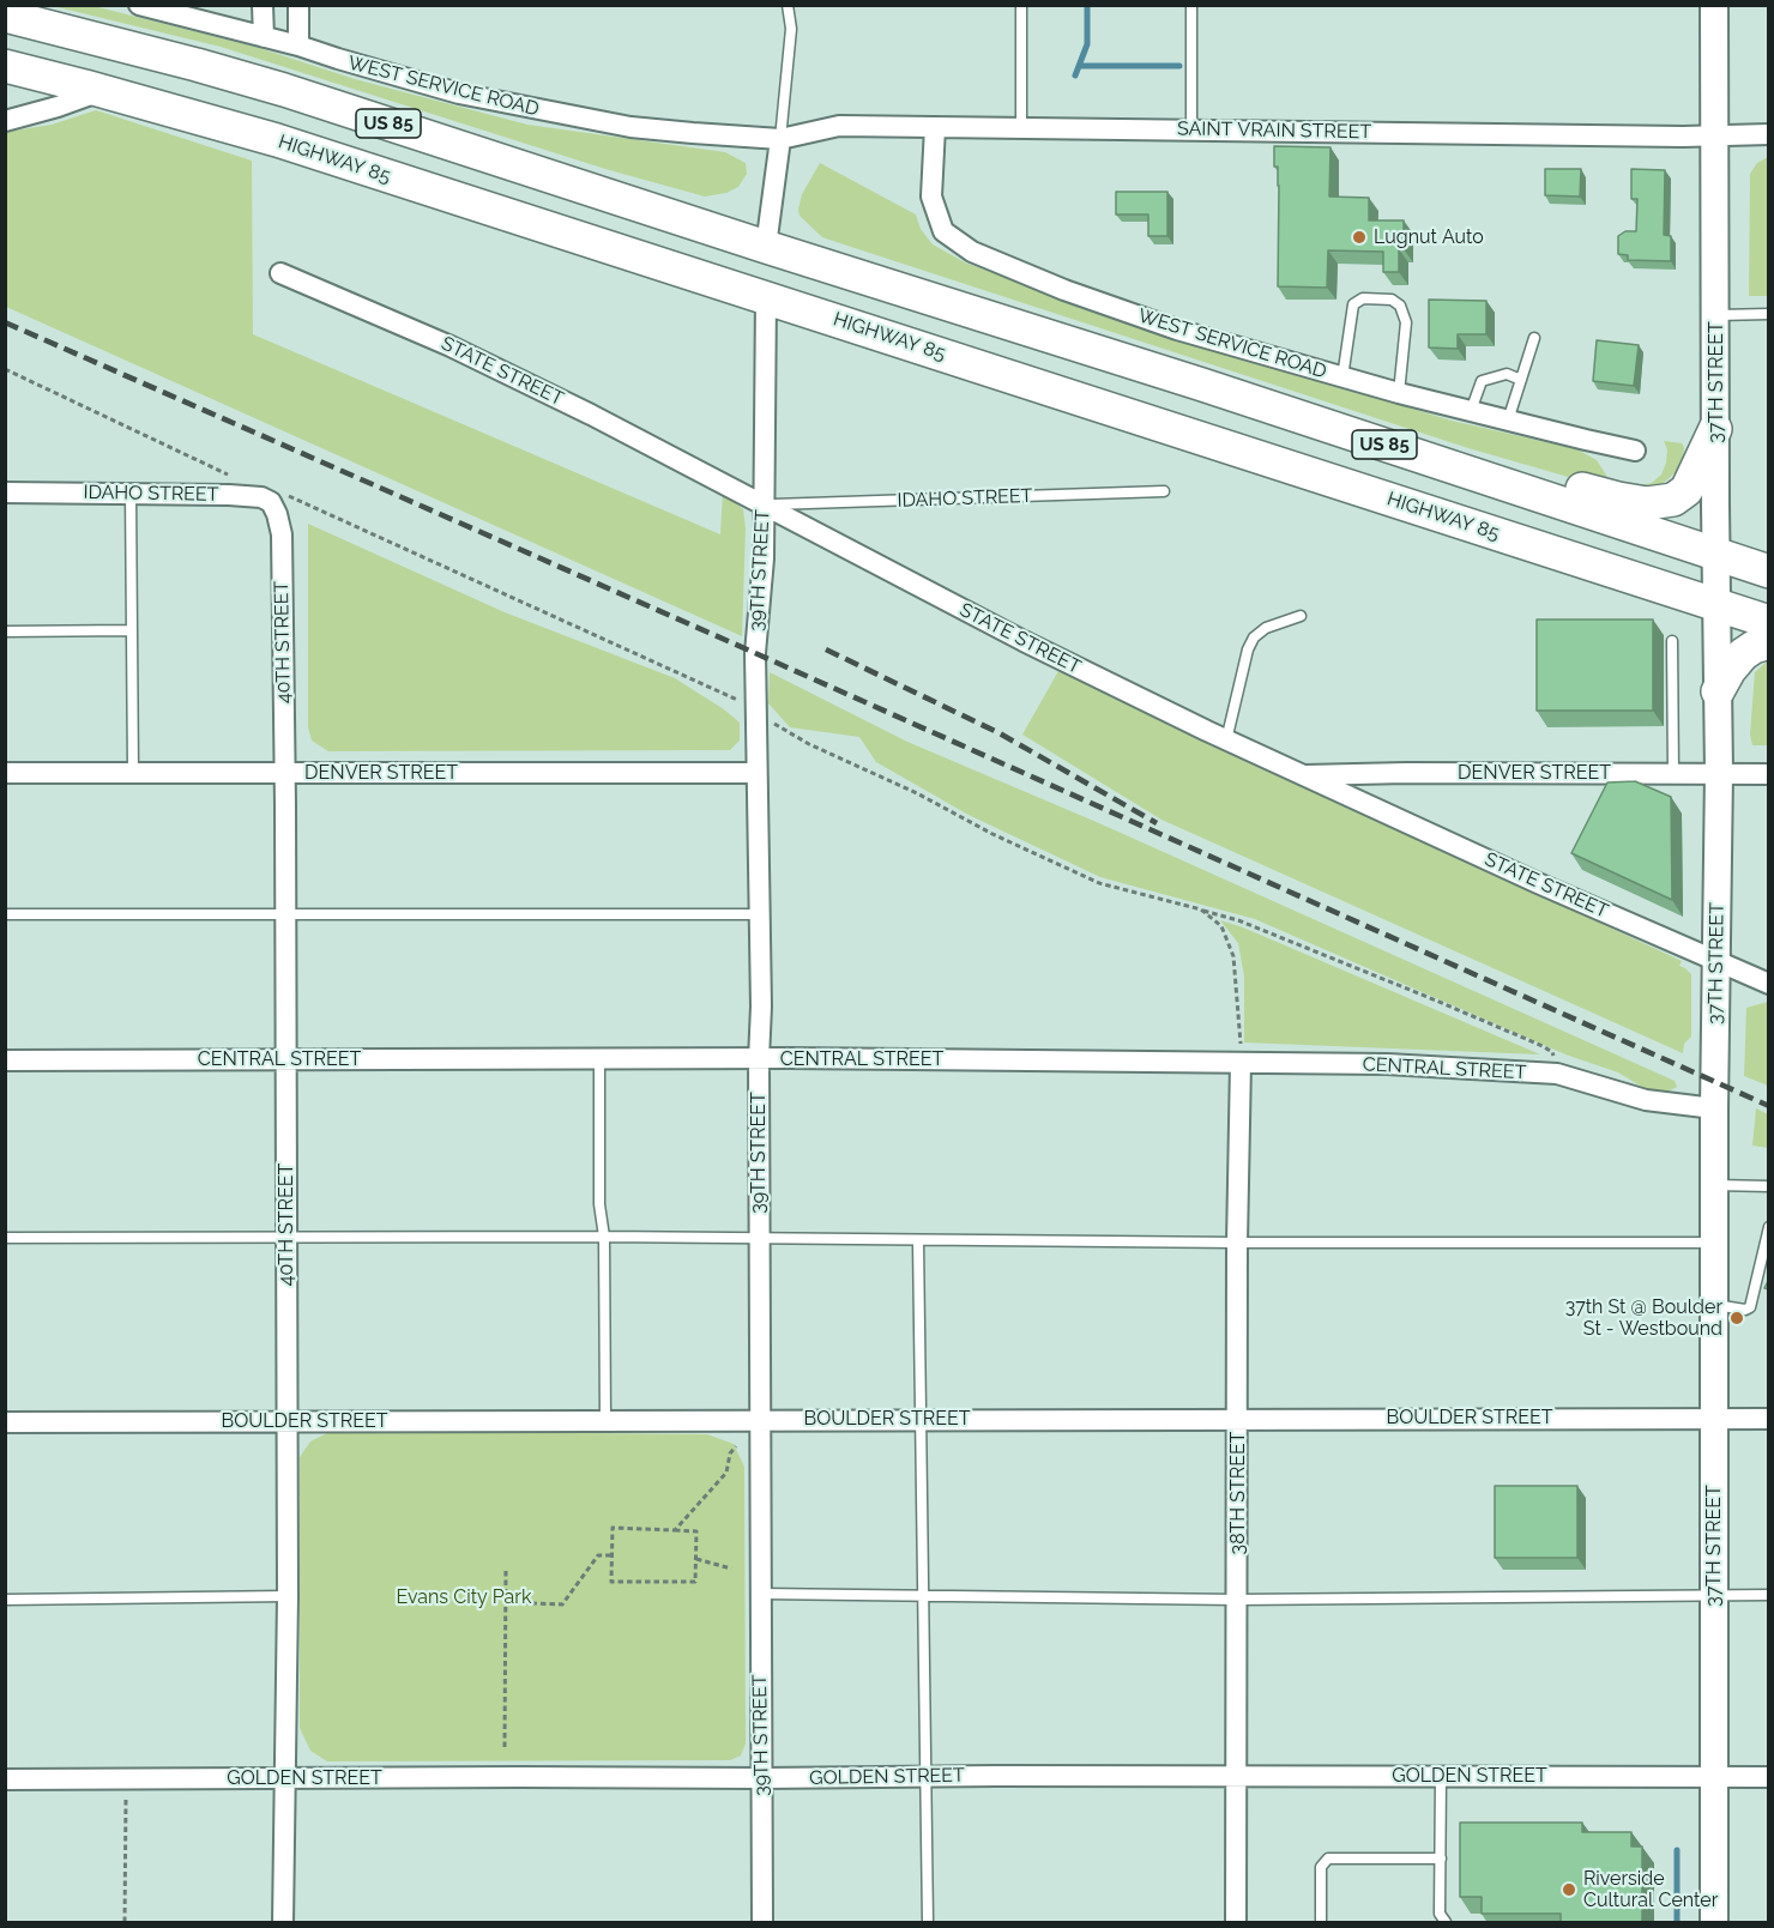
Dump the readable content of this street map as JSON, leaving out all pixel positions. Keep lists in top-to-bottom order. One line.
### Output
{"streets":{"highway":["US 85","HIGHWAY 85"],"main road":["37TH STREET"],"street":["WEST SERVICE ROAD","SAINT VRAIN STREET","STATE STREET","IDAHO STREET","39TH STREET","40TH STREET","DENVER STREET","CENTRAL STREET","BOULDER STREET","38TH STREET","GOLDEN STREET"]},"crossings":[["WEST SERVICE ROAD","SAINT VRAIN STREET"],["US 85","37TH STREET"],["SAINT VRAIN STREET","37TH STREET"],["HIGHWAY 85","37TH STREET"],["HIGHWAY 85","39TH STREET"],["STATE STREET","37TH STREET"],["STATE STREET","IDAHO STREET"],["STATE STREET","39TH STREET"],["STATE STREET","DENVER STREET"],["37TH STREET","DENVER STREET"],["37TH STREET","CENTRAL STREET"],["37TH STREET","BOULDER STREET"],["37TH STREET","GOLDEN STREET"],["IDAHO STREET","39TH STREET"],["IDAHO STREET","40TH STREET"],["39TH STREET","DENVER STREET"],["39TH STREET","CENTRAL STREET"],["39TH STREET","BOULDER STREET"],["39TH STREET","GOLDEN STREET"],["40TH STREET","DENVER STREET"],["40TH STREET","CENTRAL STREET"],["40TH STREET","BOULDER STREET"],["40TH STREET","GOLDEN STREET"],["CENTRAL STREET","38TH STREET"],["BOULDER STREET","38TH STREET"],["38TH STREET","GOLDEN STREET"]],"parks":["Evans City Park"],"places":["Lugnut Auto","37th St @ Boulder St - Westbound","Riverside Cultural Center"]}
